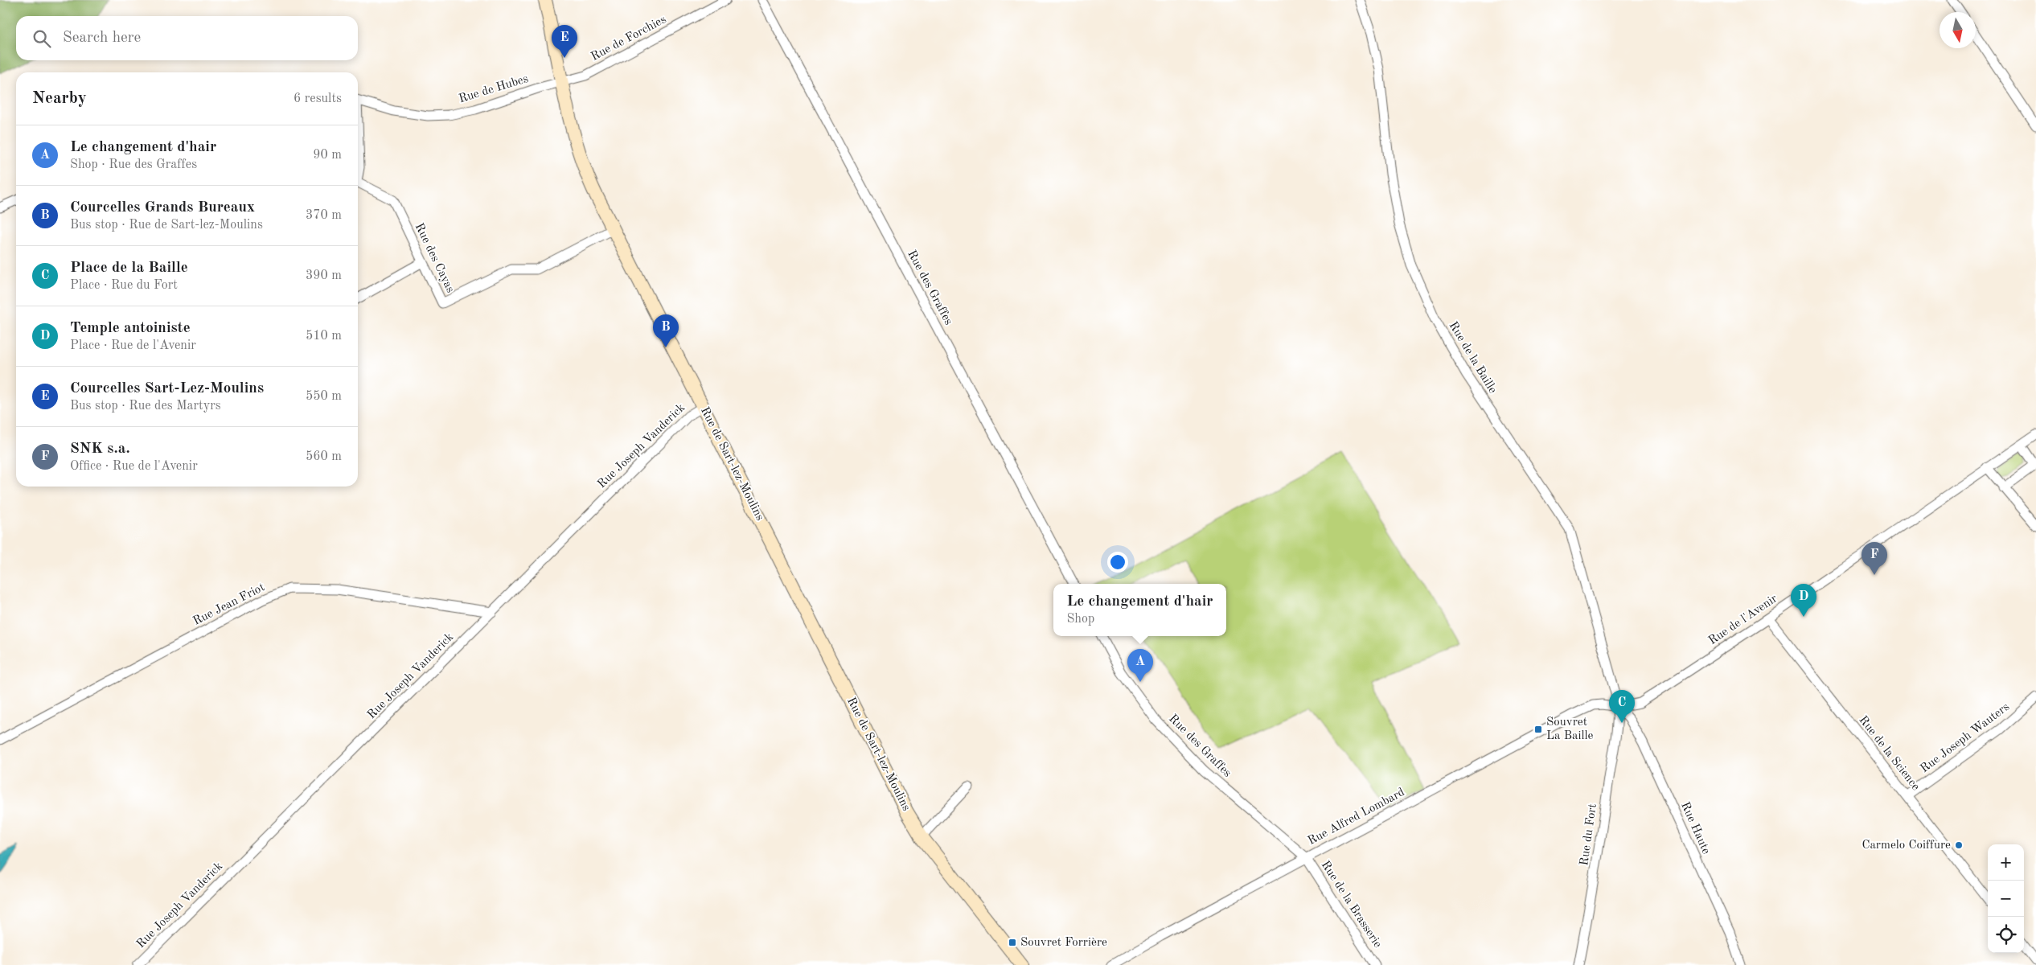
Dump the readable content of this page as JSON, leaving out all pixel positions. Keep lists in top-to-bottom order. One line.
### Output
{"streets":{"main road":["Rue de Sart-lez-Moulins"],"street":["Rue de Forchies","Rue de Hubes","Rue des Cayas","Rue des Graffes","Rue de la Baille","Rue Joseph Vanderick","Rue Jean Friot","Rue de l'Avenir","Rue Joseph Wauters","Rue de la Science","Rue Alfred Lombard","Rue Haute","Rue du Fort","Rue de la Brasserie"]},"crossings":[["Rue de Forchies","Rue de Hubes"],["Rue de Forchies","Rue de Sart-lez-Moulins"],["Rue de Hubes","Rue de Sart-lez-Moulins"],["Rue des Cayas","Rue de Sart-lez-Moulins"],["Rue des Graffes","Rue Alfred Lombard"],["Rue des Graffes","Rue de la Brasserie"],["Rue de la Baille","Rue de l'Avenir"],["Rue de la Baille","Rue Alfred Lombard"],["Rue de la Baille","Rue Haute"],["Rue de la Baille","Rue du Fort"],["Rue Joseph Vanderick","Rue de Sart-lez-Moulins"],["Rue Joseph Vanderick","Rue Jean Friot"],["Rue de l'Avenir","Rue de la Science"],["Rue de l'Avenir","Rue Alfred Lombard"],["Rue de l'Avenir","Rue Haute"],["Rue de l'Avenir","Rue du Fort"],["Rue Joseph Wauters","Rue de la Science"],["Rue Alfred Lombard","Rue Haute"],["Rue Alfred Lombard","Rue du Fort"],["Rue Alfred Lombard","Rue de la Brasserie"],["Rue Haute","Rue du Fort"]],"places":{"transit":["Souvret La Baille","Souvret Forrière"],"other":["Carmelo Coiffure"]},"north":"bottom","page":{"search":"Search here","pins":["E","B","F","D","A","C"],"heading":["Nearby","6 results"],"list":[{"mark":"A","name":"Le changement d'hair","note":"Shop · Rue des Graffes","value":"90 m"},{"mark":"B","name":"Courcelles Grands Bureaux","note":"Bus stop · Rue de Sart-lez-Moulins","value":"370 m"},{"mark":"C","name":"Place de la Baille","note":"Place · Rue du Fort","value":"390 m"},{"mark":"D","name":"Temple antoiniste","note":"Place · Rue de l'Avenir","value":"510 m"},{"mark":"E","name":"Courcelles Sart-Lez-Moulins","note":"Bus stop · Rue des Martyrs","value":"550 m"},{"mark":"F","name":"SNK s.a.","note":"Office · Rue de l'Avenir","value":"560 m"}],"popup":["Le changement d'hair","Shop"],"map_buttons":["+","−"]}}
